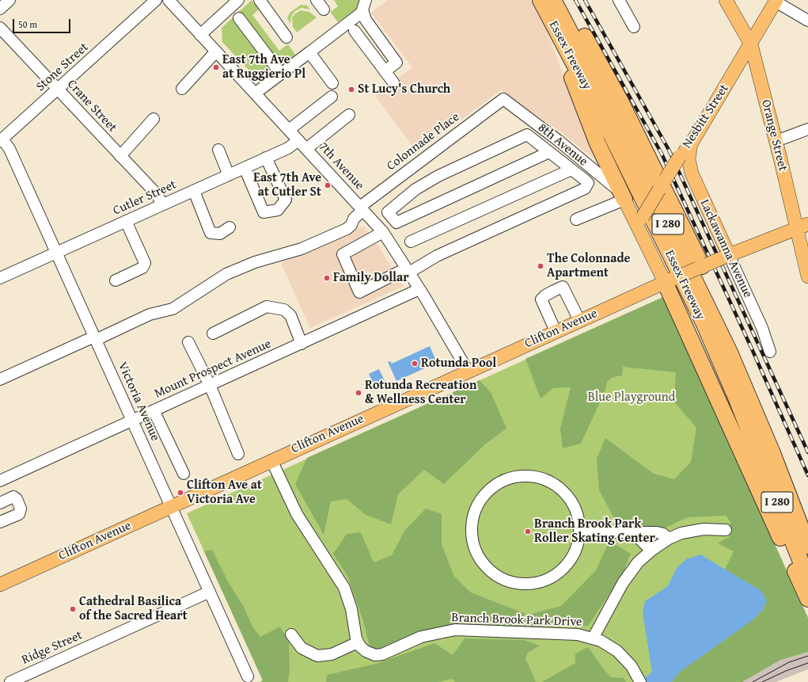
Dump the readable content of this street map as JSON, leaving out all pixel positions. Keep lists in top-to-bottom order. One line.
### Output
{"streets":{"highway":["Essex Freeway","I 280"],"main road":["Nesbitt Street","Orange Street","8th Avenue","Lackawanna Avenue","Clifton Avenue"],"street":["Stone Street","Crane Street","Colonnade Place","7th Avenue","Cutler Street","Mount Prospect Avenue","Victoria Avenue","Branch Brook Park Drive","Ridge Street"]},"crossings":[["Stone Street","Crane Street"],["Stone Street","Victoria Avenue"],["Crane Street","Cutler Street"],["Nesbitt Street","Orange Street"],["Nesbitt Street","8th Avenue"],["Nesbitt Street","Lackawanna Avenue"],["Orange Street","Clifton Avenue"],["Colonnade Place","8th Avenue"],["Colonnade Place","7th Avenue"],["Colonnade Place","Victoria Avenue"],["8th Avenue","Clifton Avenue"],["7th Avenue","Cutler Street"],["7th Avenue","Clifton Avenue"],["7th Avenue","Mount Prospect Avenue"],["Cutler Street","Victoria Avenue"],["Lackawanna Avenue","Clifton Avenue"],["Clifton Avenue","Victoria Avenue"],["Mount Prospect Avenue","Victoria Avenue"],["Victoria Avenue","Ridge Street"]],"parks":["Blue Playground"],"places":["East 7th Ave at Ruggierio Pl","St Lucy's Church","East 7th Ave at Cutler St","The Colonnade Apartment","Family Dollar","Rotunda Pool","Rotunda Recreation & Wellness Center","Clifton Ave at Victoria Ave","Branch Brook Park Roller Skating Center","Cathedral Basilica of the Sacred Heart"],"scale_bar":"50 m"}
